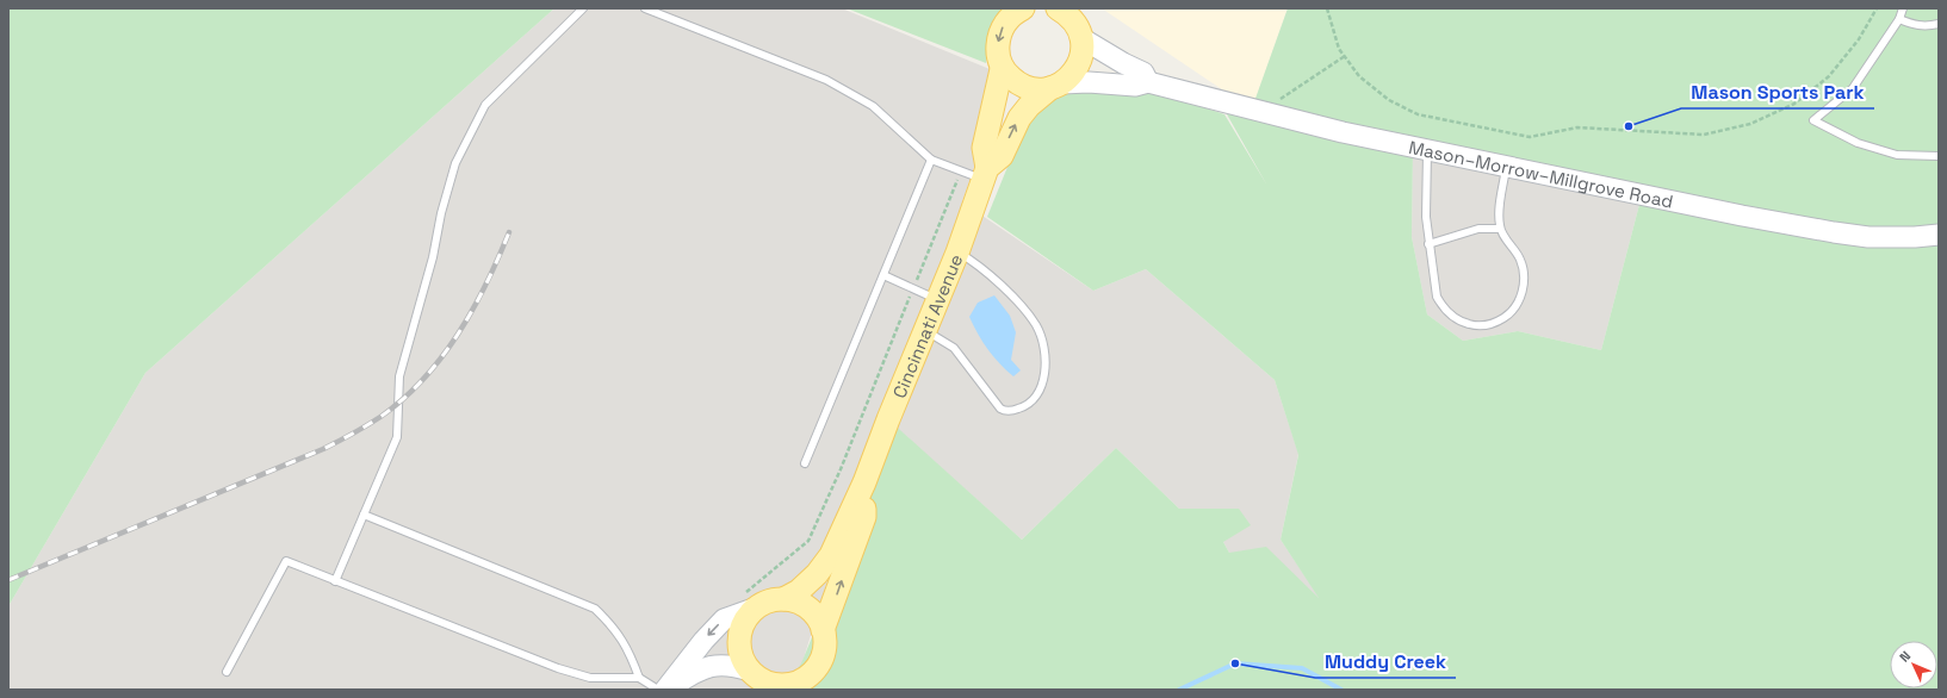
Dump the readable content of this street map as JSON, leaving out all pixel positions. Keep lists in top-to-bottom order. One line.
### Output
{"streets":{"main road":["Cincinnati Avenue"],"street":["Mason–Morrow–Millgrove Road"]},"crossings":[["Mason–Morrow–Millgrove Road","Cincinnati Avenue"]],"places":["Mason Sports Park","Muddy Creek"],"north":"top left"}
